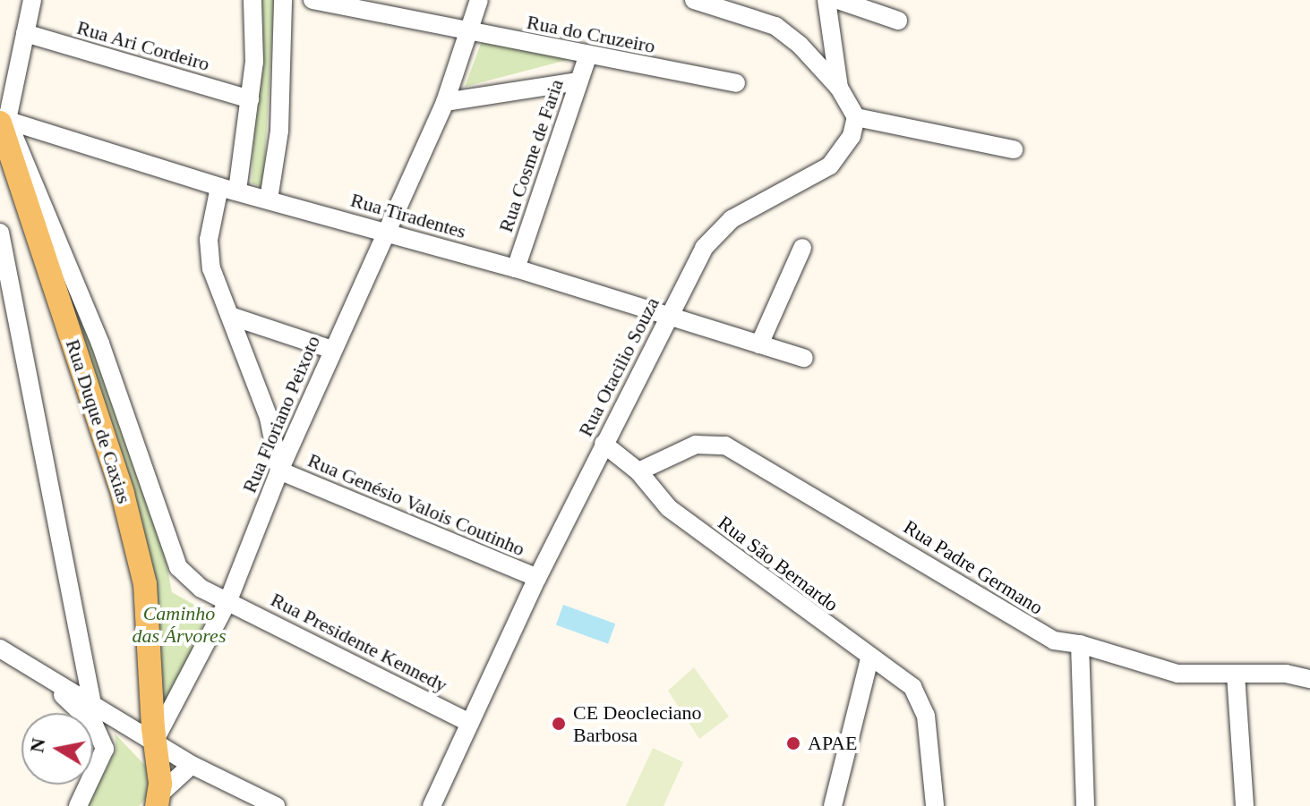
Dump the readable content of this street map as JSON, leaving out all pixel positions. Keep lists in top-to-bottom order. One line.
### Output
{"streets":{"main road":["Rua Duque de Caxias"],"street":["Rua do Cruzeiro","Rua Ari Cordeiro","Rua Cosme de Faria","Rua Tiradentes","Rua Otacilio Souza","Rua Floriano Peixoto","Rua Genésio Valois Coutinho","Rua São Bernardo","Rua Padre Germano","Rua Presidente Kennedy"]},"crossings":[["Rua do Cruzeiro","Rua Cosme de Faria"],["Rua do Cruzeiro","Rua Floriano Peixoto"],["Rua Cosme de Faria","Rua Tiradentes"],["Rua Tiradentes","Rua Otacilio Souza"],["Rua Tiradentes","Rua Floriano Peixoto"],["Rua Tiradentes","Rua Duque de Caxias"],["Rua Otacilio Souza","Rua Genésio Valois Coutinho"],["Rua Otacilio Souza","Rua São Bernardo"],["Rua Otacilio Souza","Rua Presidente Kennedy"],["Rua Floriano Peixoto","Rua Duque de Caxias"],["Rua Floriano Peixoto","Rua Genésio Valois Coutinho"],["Rua Floriano Peixoto","Rua Presidente Kennedy"],["Rua Duque de Caxias","Rua Presidente Kennedy"],["Rua São Bernardo","Rua Padre Germano"]],"parks":["Caminho das Árvores"],"places":["CE Deocleciano Barbosa","APAE"],"north":"left"}
